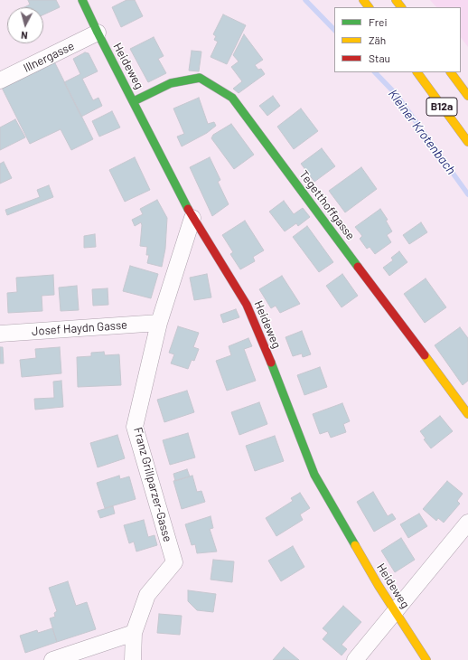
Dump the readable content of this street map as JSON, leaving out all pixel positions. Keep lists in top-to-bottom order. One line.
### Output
{"streets":{"street":["Illnergasse","Heideweg","B12a","Tegetthoffgasse","Josef Haydn Gasse","Franz Grillparzer-Gasse"]},"crossings":[["Illnergasse","Heideweg"],["Heideweg","Tegetthoffgasse"],["Heideweg","Franz Grillparzer-Gasse"],["Josef Haydn Gasse","Franz Grillparzer-Gasse"]],"water":["Kleiner Krotenbach"],"legend":["Frei","Zäh","Stau"],"north":"bottom"}
